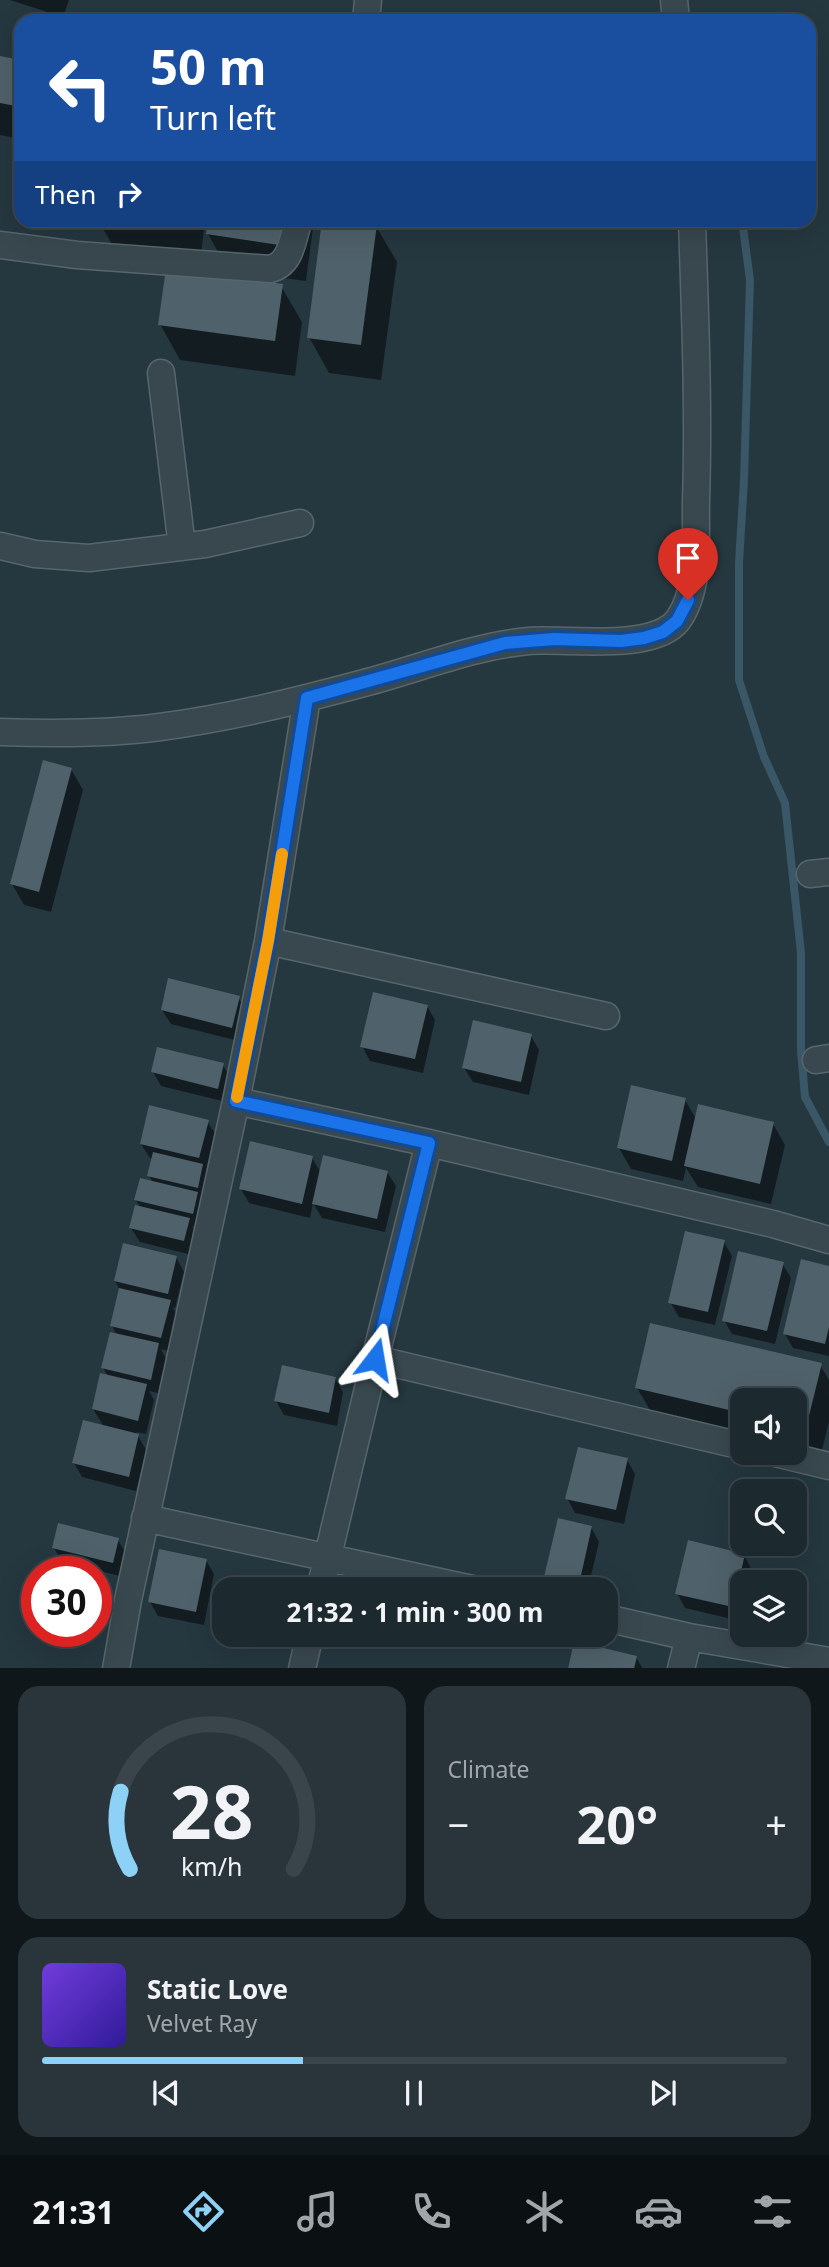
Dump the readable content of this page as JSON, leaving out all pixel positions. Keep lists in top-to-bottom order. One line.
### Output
{"page":{"turn":["50 m","Turn left"],"then":"Then","limit":"30","trip":"21:32 · 1 min · 300 m","tile":"Climate","heat":["−","20°","+"],"song":["Static Love","Velvet Ray"],"tabs":"21:31","gauge":["28","km/h"]}}
